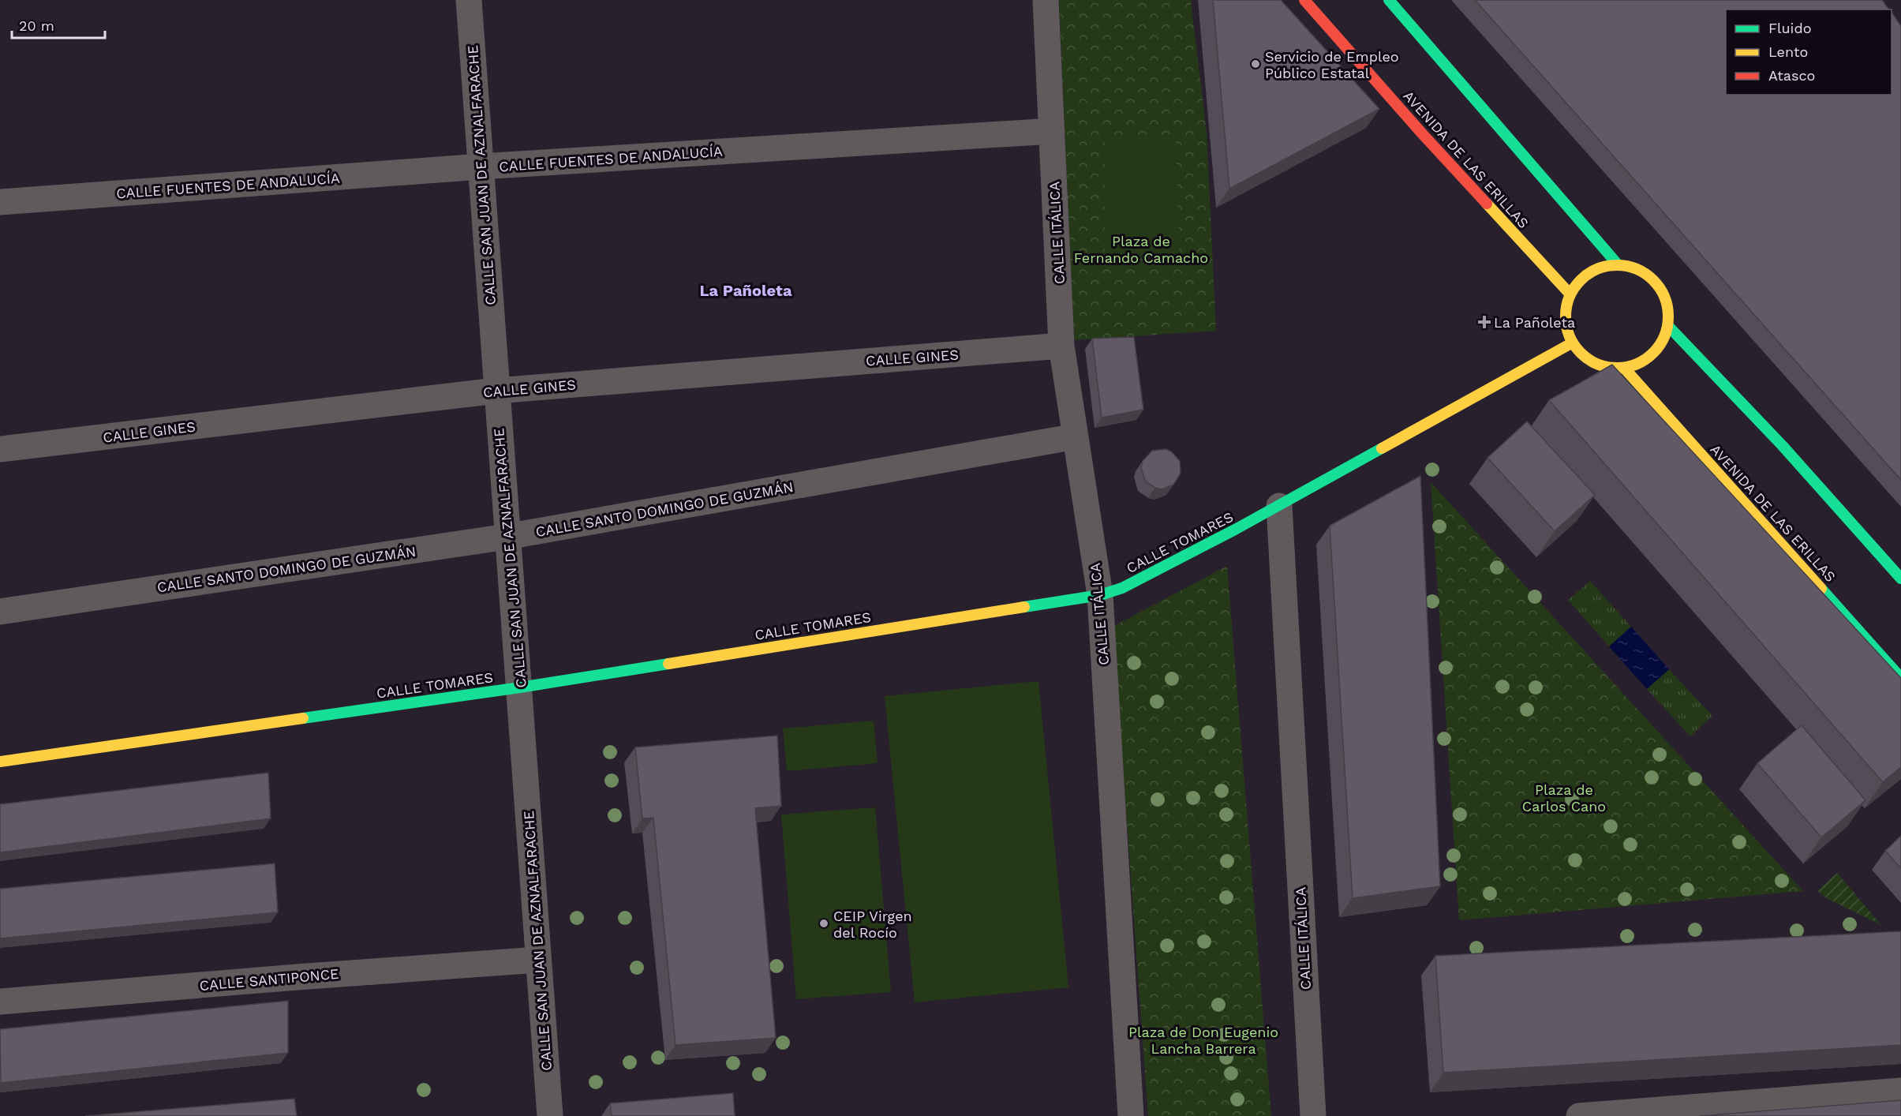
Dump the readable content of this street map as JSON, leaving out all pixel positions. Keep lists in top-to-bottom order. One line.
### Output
{"streets":{"street":["CALLE FUENTES DE ANDALUCÍA","AVENIDA DE LAS ERILLAS","CALLE SAN JUAN DE AZNALFARACHE","CALLE ITÁLICA","CALLE GINES","CALLE SANTO DOMINGO DE GUZMÁN","CALLE TOMARES","CALLE SANTIPONCE"]},"crossings":[["CALLE FUENTES DE ANDALUCÍA","CALLE SAN JUAN DE AZNALFARACHE"],["CALLE FUENTES DE ANDALUCÍA","CALLE ITÁLICA"],["AVENIDA DE LAS ERILLAS","CALLE TOMARES"],["CALLE SAN JUAN DE AZNALFARACHE","CALLE GINES"],["CALLE SAN JUAN DE AZNALFARACHE","CALLE SANTO DOMINGO DE GUZMÁN"],["CALLE SAN JUAN DE AZNALFARACHE","CALLE TOMARES"],["CALLE SAN JUAN DE AZNALFARACHE","CALLE SANTIPONCE"],["CALLE ITÁLICA","CALLE GINES"],["CALLE ITÁLICA","CALLE SANTO DOMINGO DE GUZMÁN"],["CALLE ITÁLICA","CALLE TOMARES"]],"districts":["La Pañoleta"],"parks":["Plaza de Fernando Camacho","Plaza de Carlos Cano","Plaza de Don Eugenio Lancha Barrera"],"places":{"other":["Servicio de Empleo Público Estatal","CEIP Virgen del Rocío"],"health":["La Pañoleta"]},"legend":["Fluido","Lento","Atasco"],"scale_bar":"20 m"}
